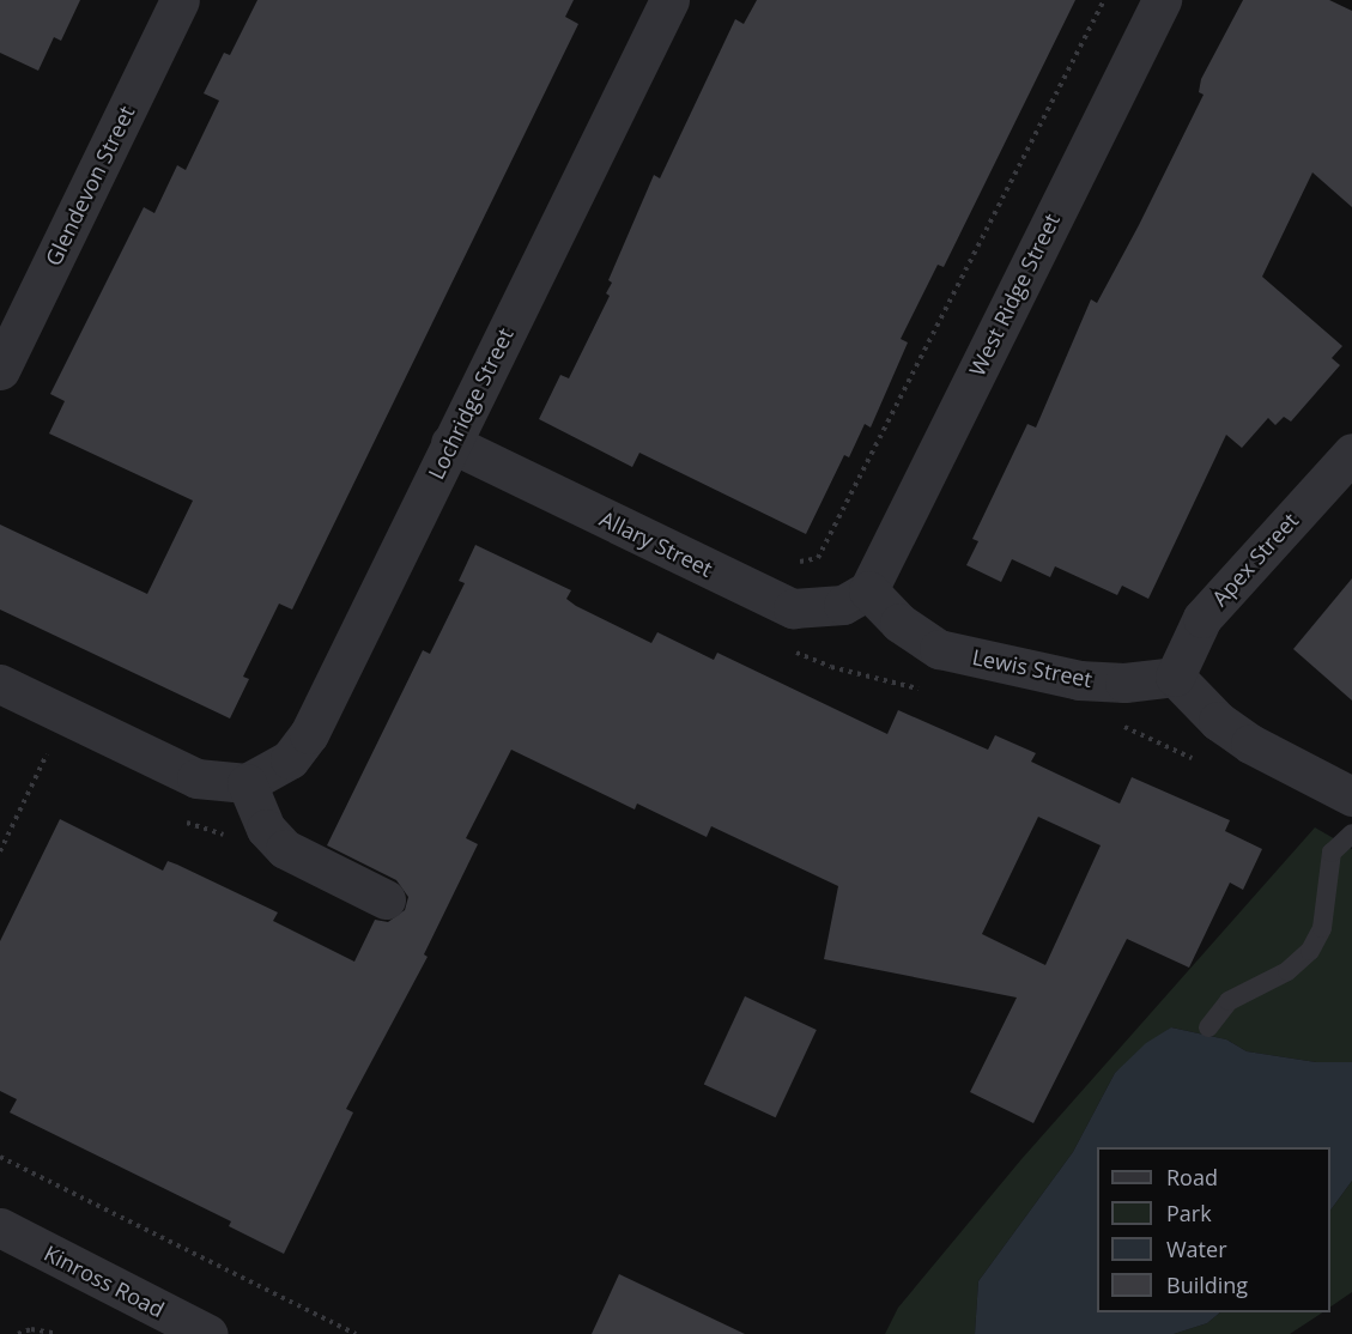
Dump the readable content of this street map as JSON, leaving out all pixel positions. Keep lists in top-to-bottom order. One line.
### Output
{"streets":{"street":["Glendevon Street","West Ridge Street","Lochridge Street","Allary Street","Apex Street","Lewis Street","Kinross Road"]},"crossings":[["West Ridge Street","Allary Street"],["West Ridge Street","Lewis Street"],["Lochridge Street","Allary Street"],["Allary Street","Lewis Street"],["Apex Street","Lewis Street"]],"legend":["Road","Park","Water","Building"]}
